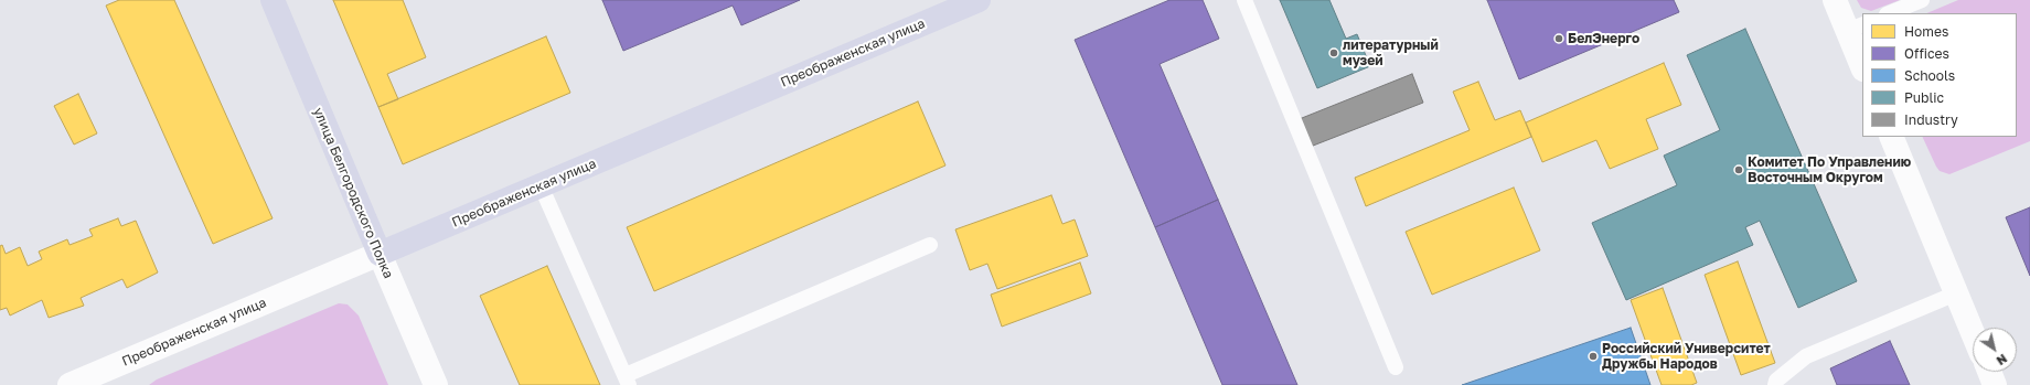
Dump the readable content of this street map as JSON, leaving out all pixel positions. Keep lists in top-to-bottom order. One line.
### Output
{"streets":{"main road":["Преображенская улица","улица Белгородского Полка"]},"crossings":[["Преображенская улица","улица Белгородского Полка"]],"places":["БелЭнерго","литературный музей","Комитет По Управлению Восточным Округом","Российский Университет Дружбы Народов"],"legend":["Homes","Offices","Schools","Public","Industry"],"north":"bottom right"}
